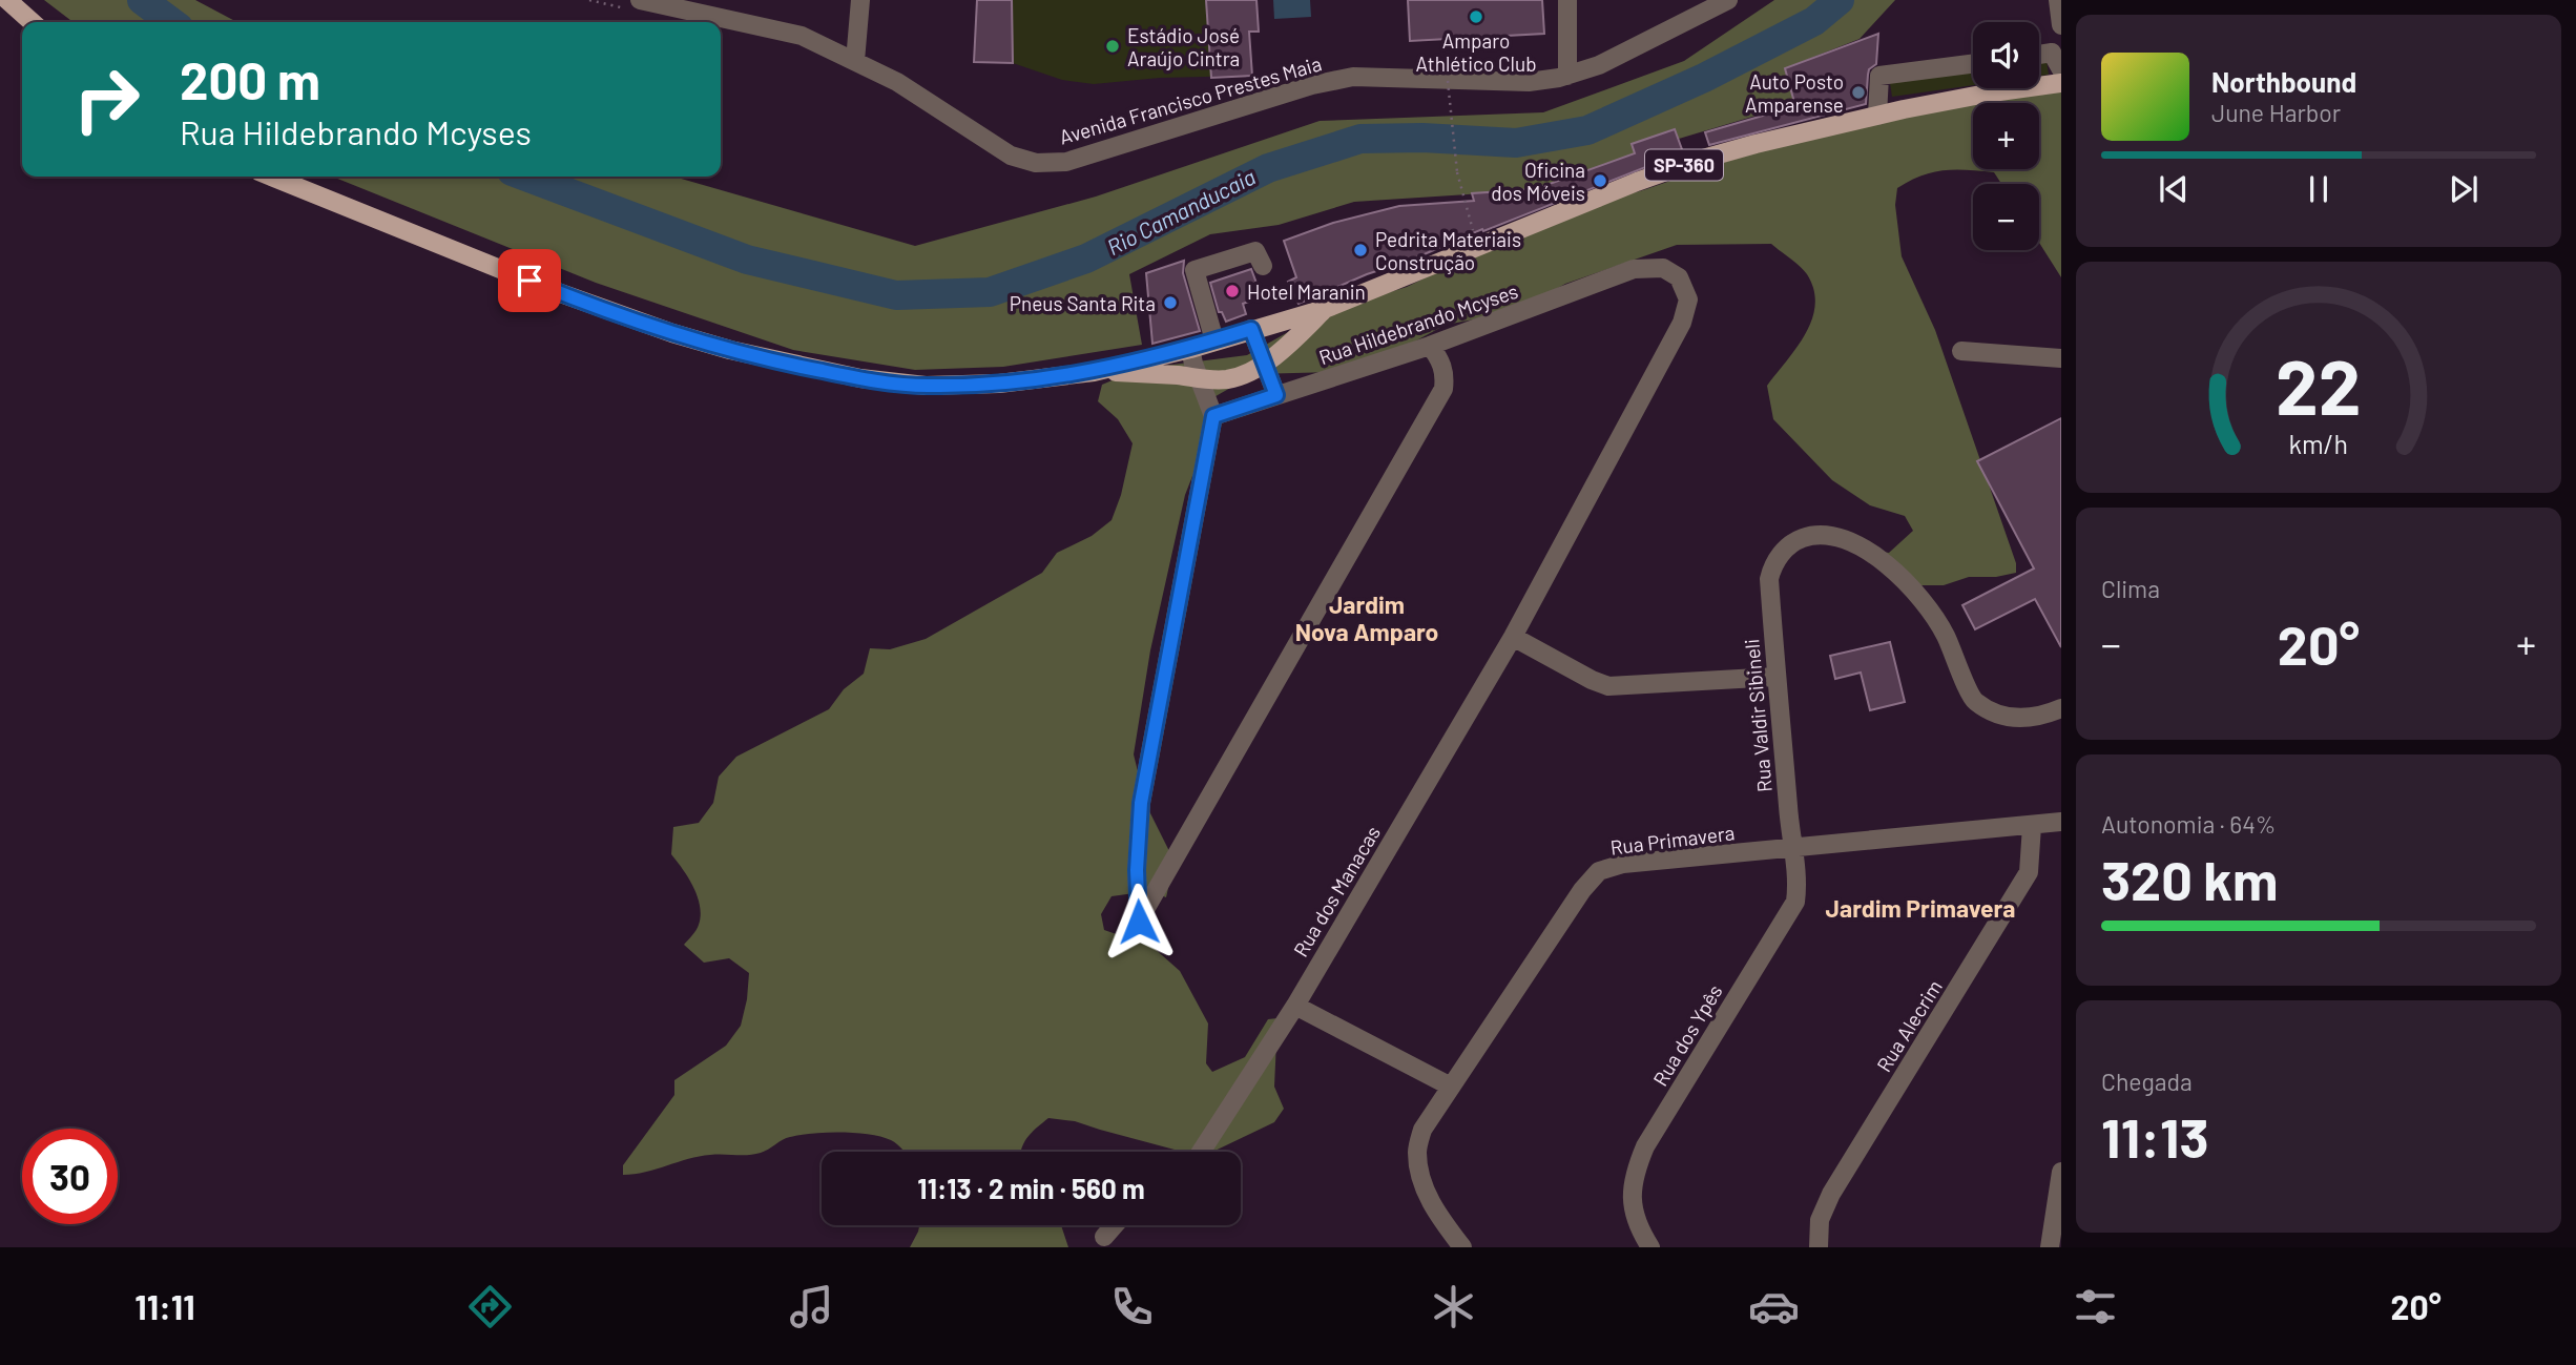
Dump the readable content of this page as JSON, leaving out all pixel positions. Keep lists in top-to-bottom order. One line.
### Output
{"streets":{"main road":["SP-360"],"street":["Avenida Francisco Prestes Maia","Rua Hildebrando Mcyses","Rua Valdir Sibineli","Rua Primavera","Rua dos Manacas","Rua Alecrim","Rua dos Ypês"]},"crossings":[["Rua Hildebrando Mcyses","Rua dos Manacas"],["Rua Valdir Sibineli","Rua Primavera"],["Rua Valdir Sibineli","Rua dos Ypês"],["Rua Primavera","Rua Alecrim"],["Rua Primavera","Rua dos Ypês"]],"districts":["Jardim Nova Amparo","Jardim Primavera"],"water":["Rio Camanducaia"],"places":["Amparo Athlético Club","Estádio José Araújo Cintra","Auto Posto Amparense","Oficina dos Móveis","Pedrita Materiais Construção","Hotel Maranin","Pneus Santa Rita"],"page":{"map_buttons":["+","−"],"turn":["200 m","Rua Hildebrando Mcyses"],"song":["Northbound","June Harbor"],"tile":["Clima",["Autonomia · 64%","320 km"],["Chegada","11:13"]],"heat":["−","20°","+"],"limit":"30","trip":"11:13 · 2 min · 560 m","tabs":["11:11","20°"],"gauge":["22","km/h"]}}
